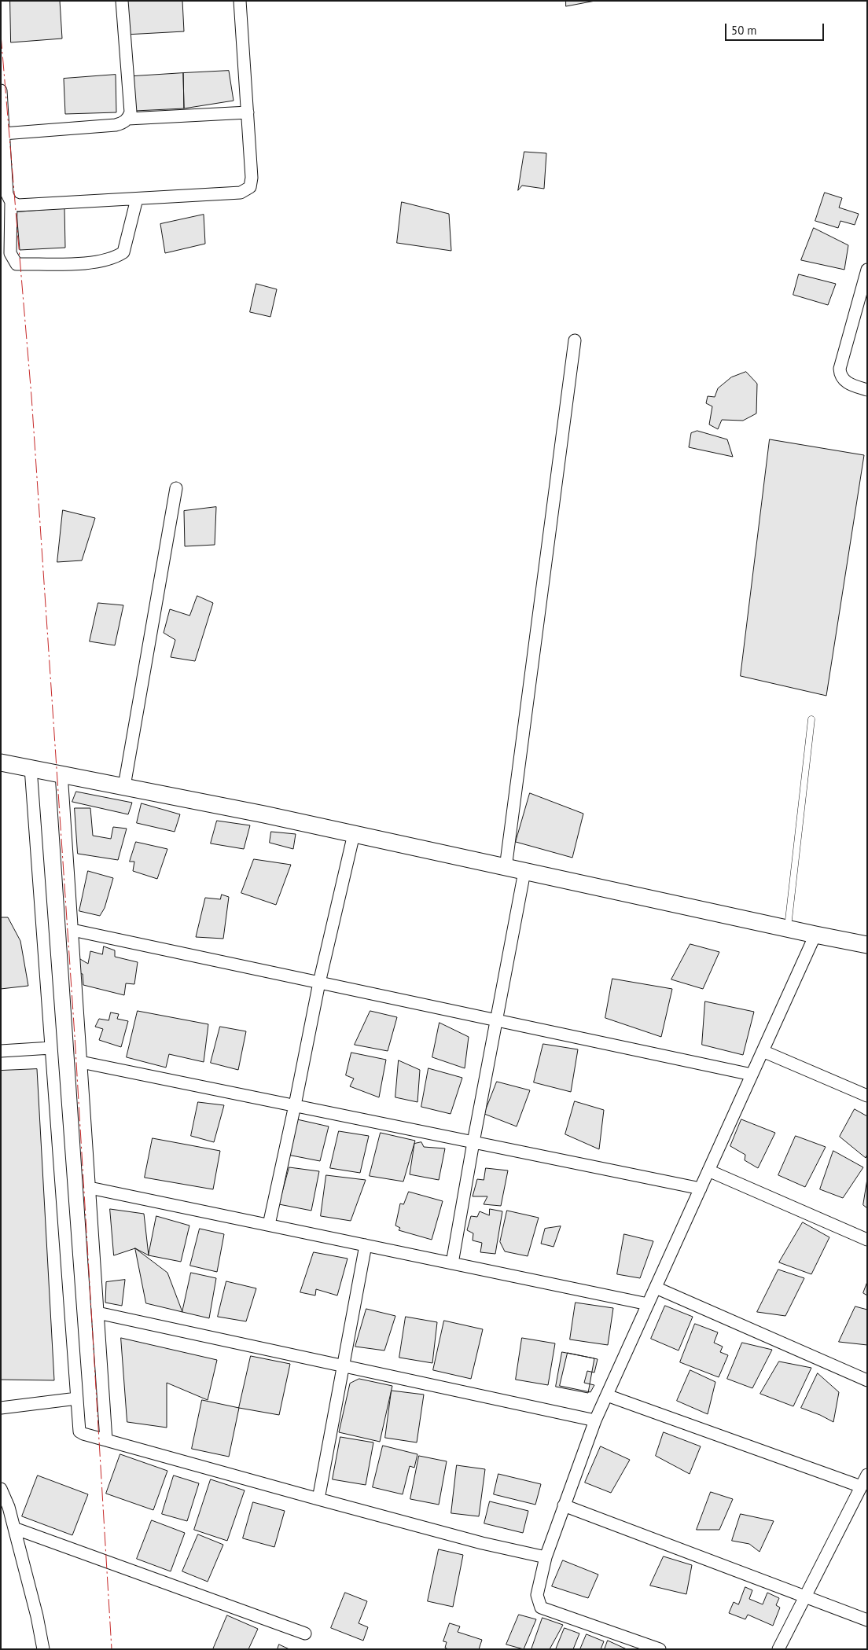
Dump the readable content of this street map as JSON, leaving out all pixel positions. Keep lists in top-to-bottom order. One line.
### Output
{"scale_bar":"50 m"}
